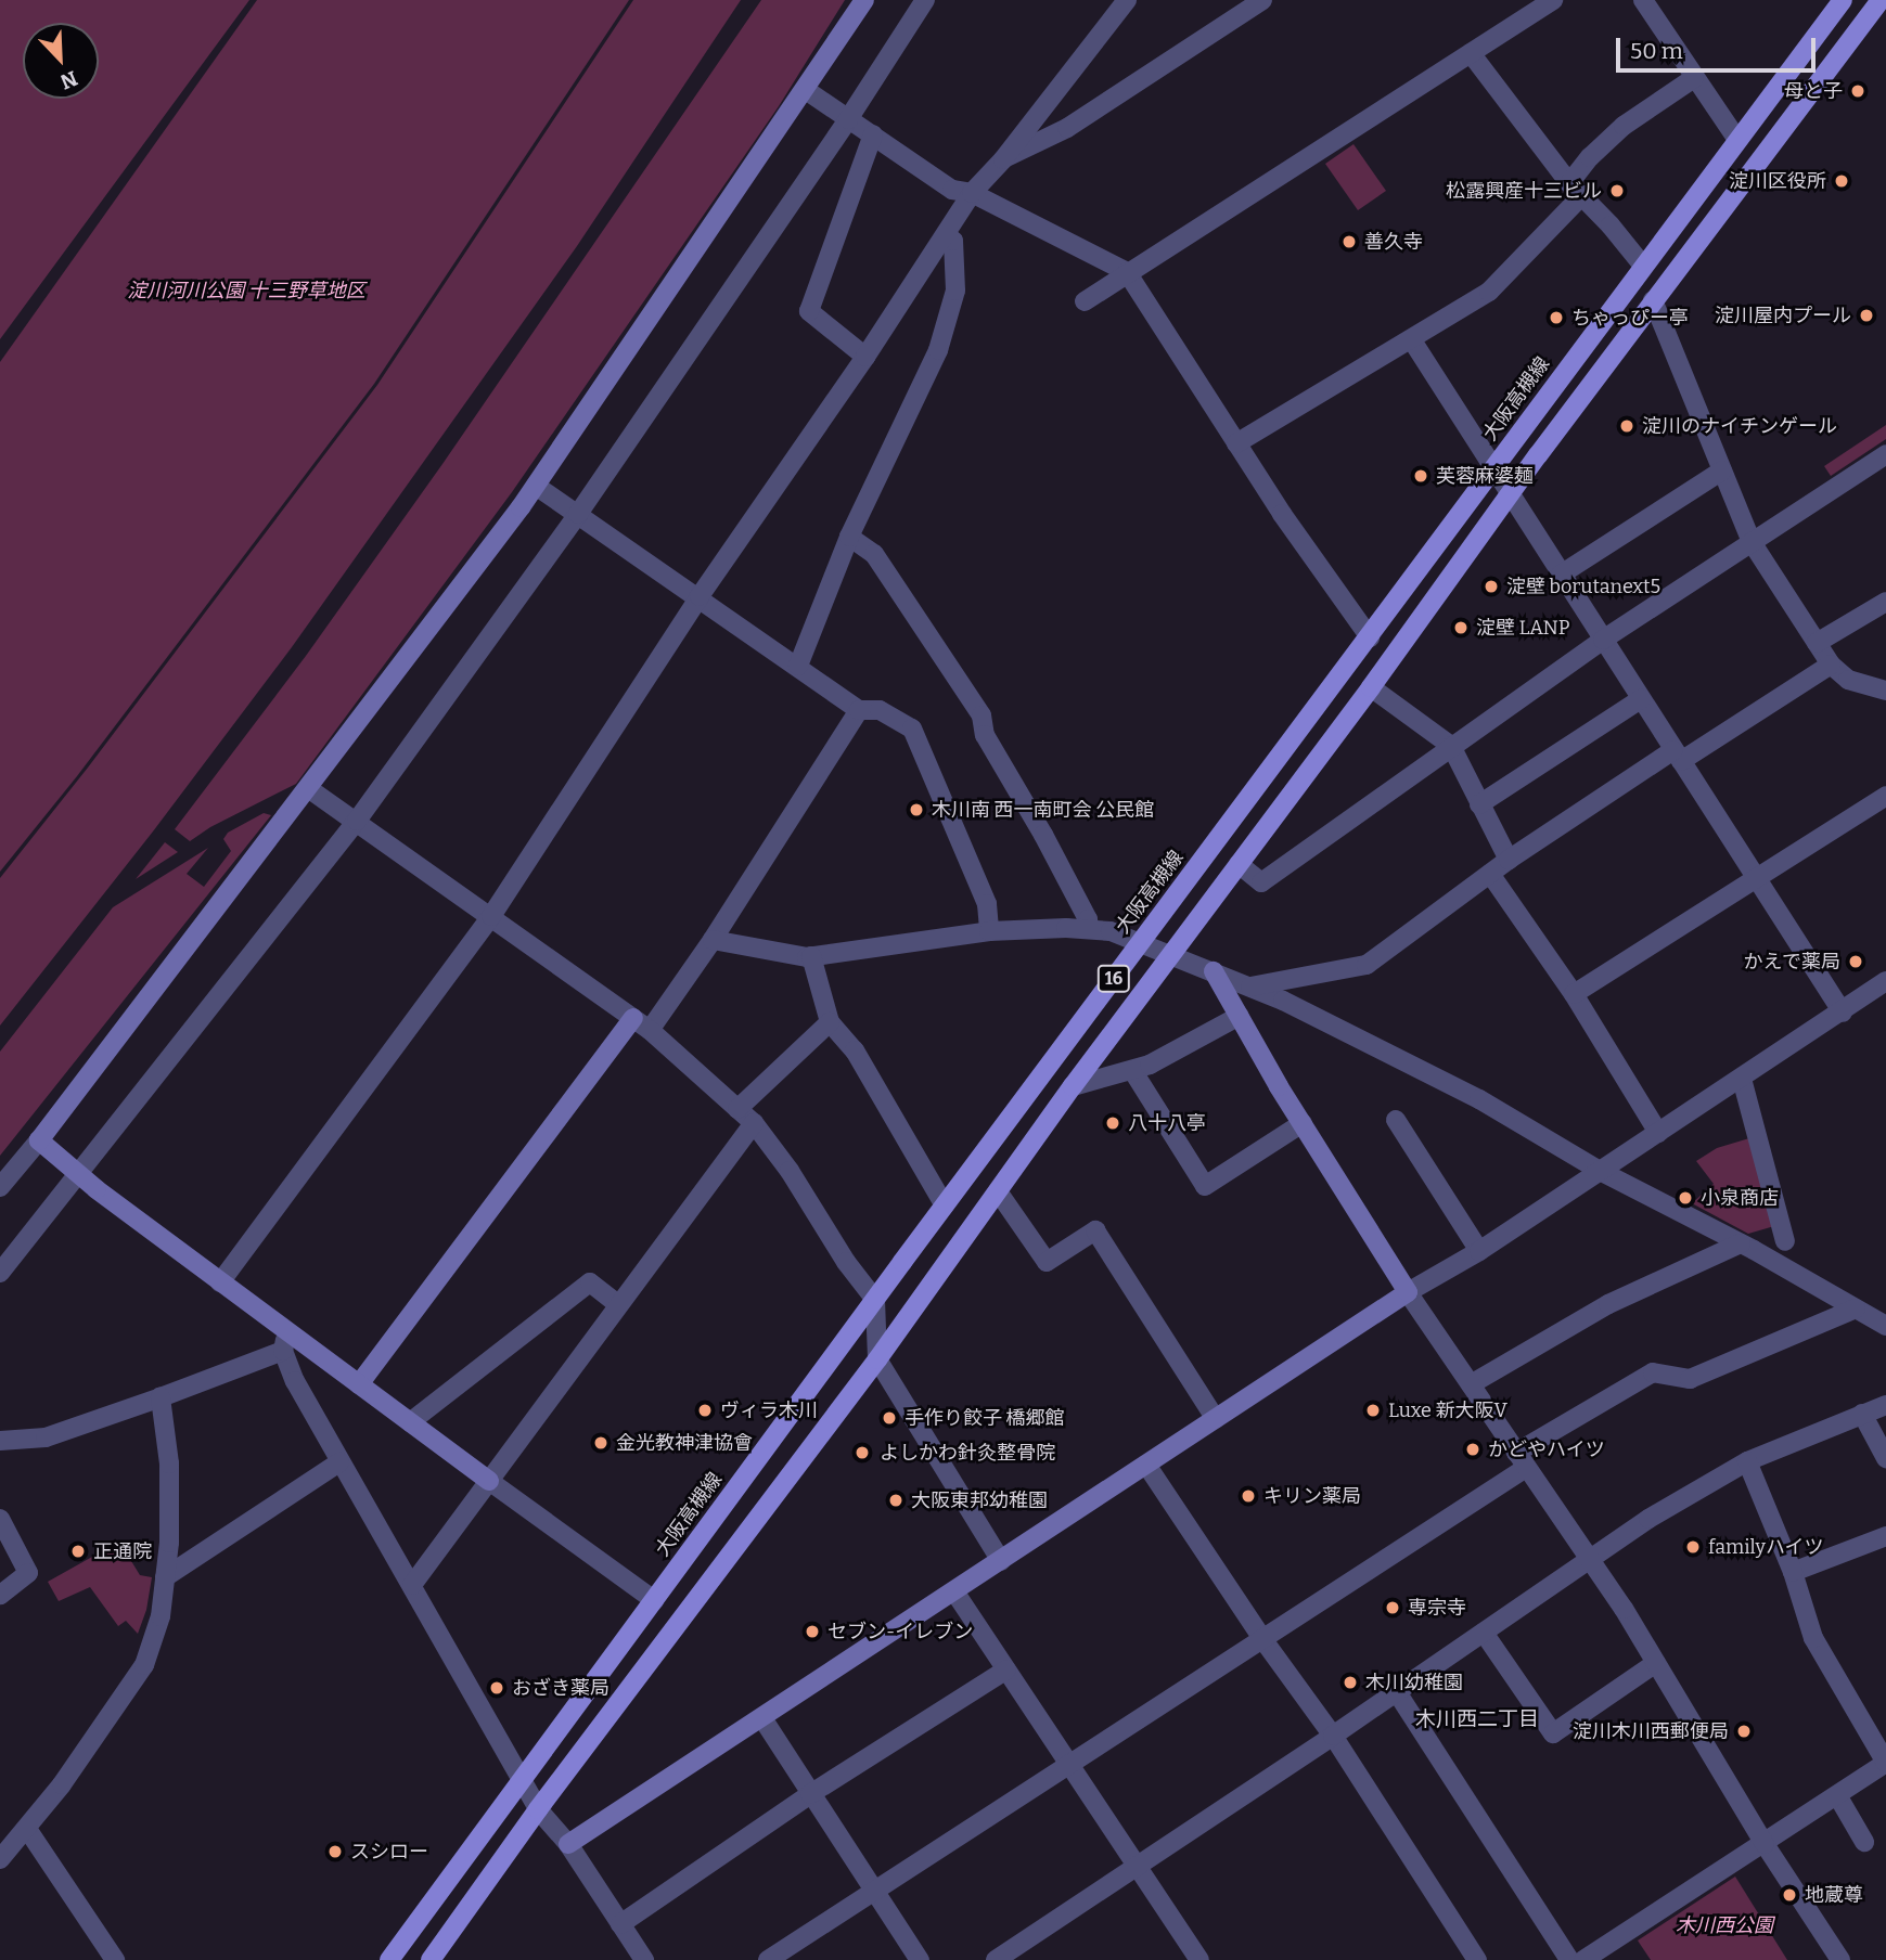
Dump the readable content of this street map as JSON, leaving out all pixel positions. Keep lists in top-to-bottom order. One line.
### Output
{"streets":{"main road":["大阪高槻線","16"]},"districts":["木川西二丁目"],"parks":["淀川河川公園 十三野草地区","木川西公園"],"places":["母と子","淀川区役所","松露興産十三ビル","善久寺","淀川屋内プール","ちゃっぴー亭","淀川のナイチンゲール","芙蓉麻婆麺","淀壁 borutanext5","淀壁 LANP","木川南 西一南町会 公民館","かえで薬局","八十八亭","小泉商店","ヴィラ木川","Luxe 新大阪V","手作り餃子 橋郷館","金光教神津協會","かどやハイツ","よしかわ針灸整骨院","キリン薬局","大阪東邦幼稚園","familyハイツ","正通院","専宗寺","セブン-イレブン","木川幼稚園","おざき薬局","淀川木川西郵便局","スシロー","地蔵尊"],"scale_bar":"50 m","north":"bottom right"}
